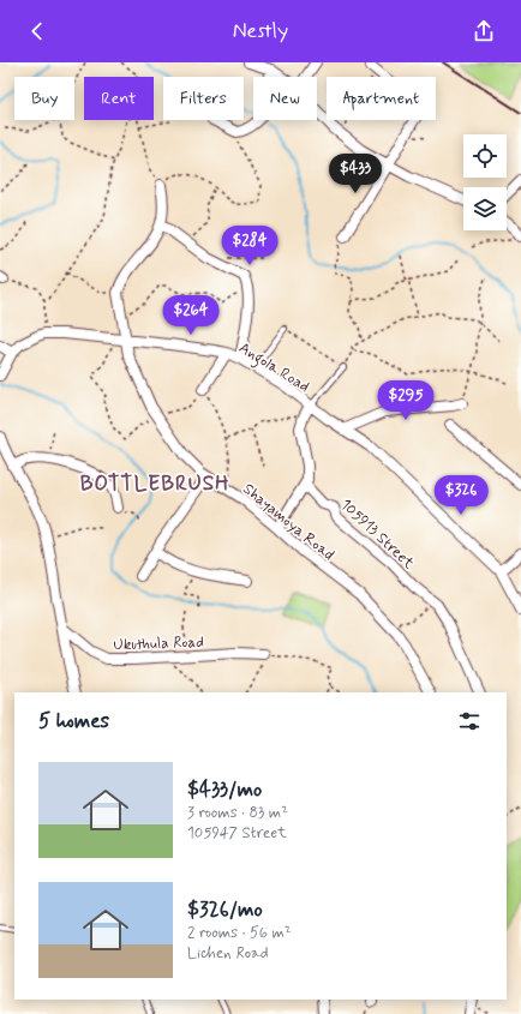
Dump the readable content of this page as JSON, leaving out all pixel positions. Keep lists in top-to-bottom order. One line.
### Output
{"streets":{"street":["Angola Road","Shayamoya Road","105913 Street","Ukuthula Road"]},"crossings":[["Angola Road","Shayamoya Road"]],"districts":["BOTTLEBRUSH"],"page":{"header":"Nestly","chip":["Buy","Rent","Filters","New","Apartment"],"price":["$433","$284","$264","$295","$326"],"heading":"5 homes","list":[{"name":"$433/mo","note":"3 rooms · 83 m² · 105947 Street"},{"name":"$326/mo","note":"2 rooms · 56 m² · Lichen Road"}]}}
